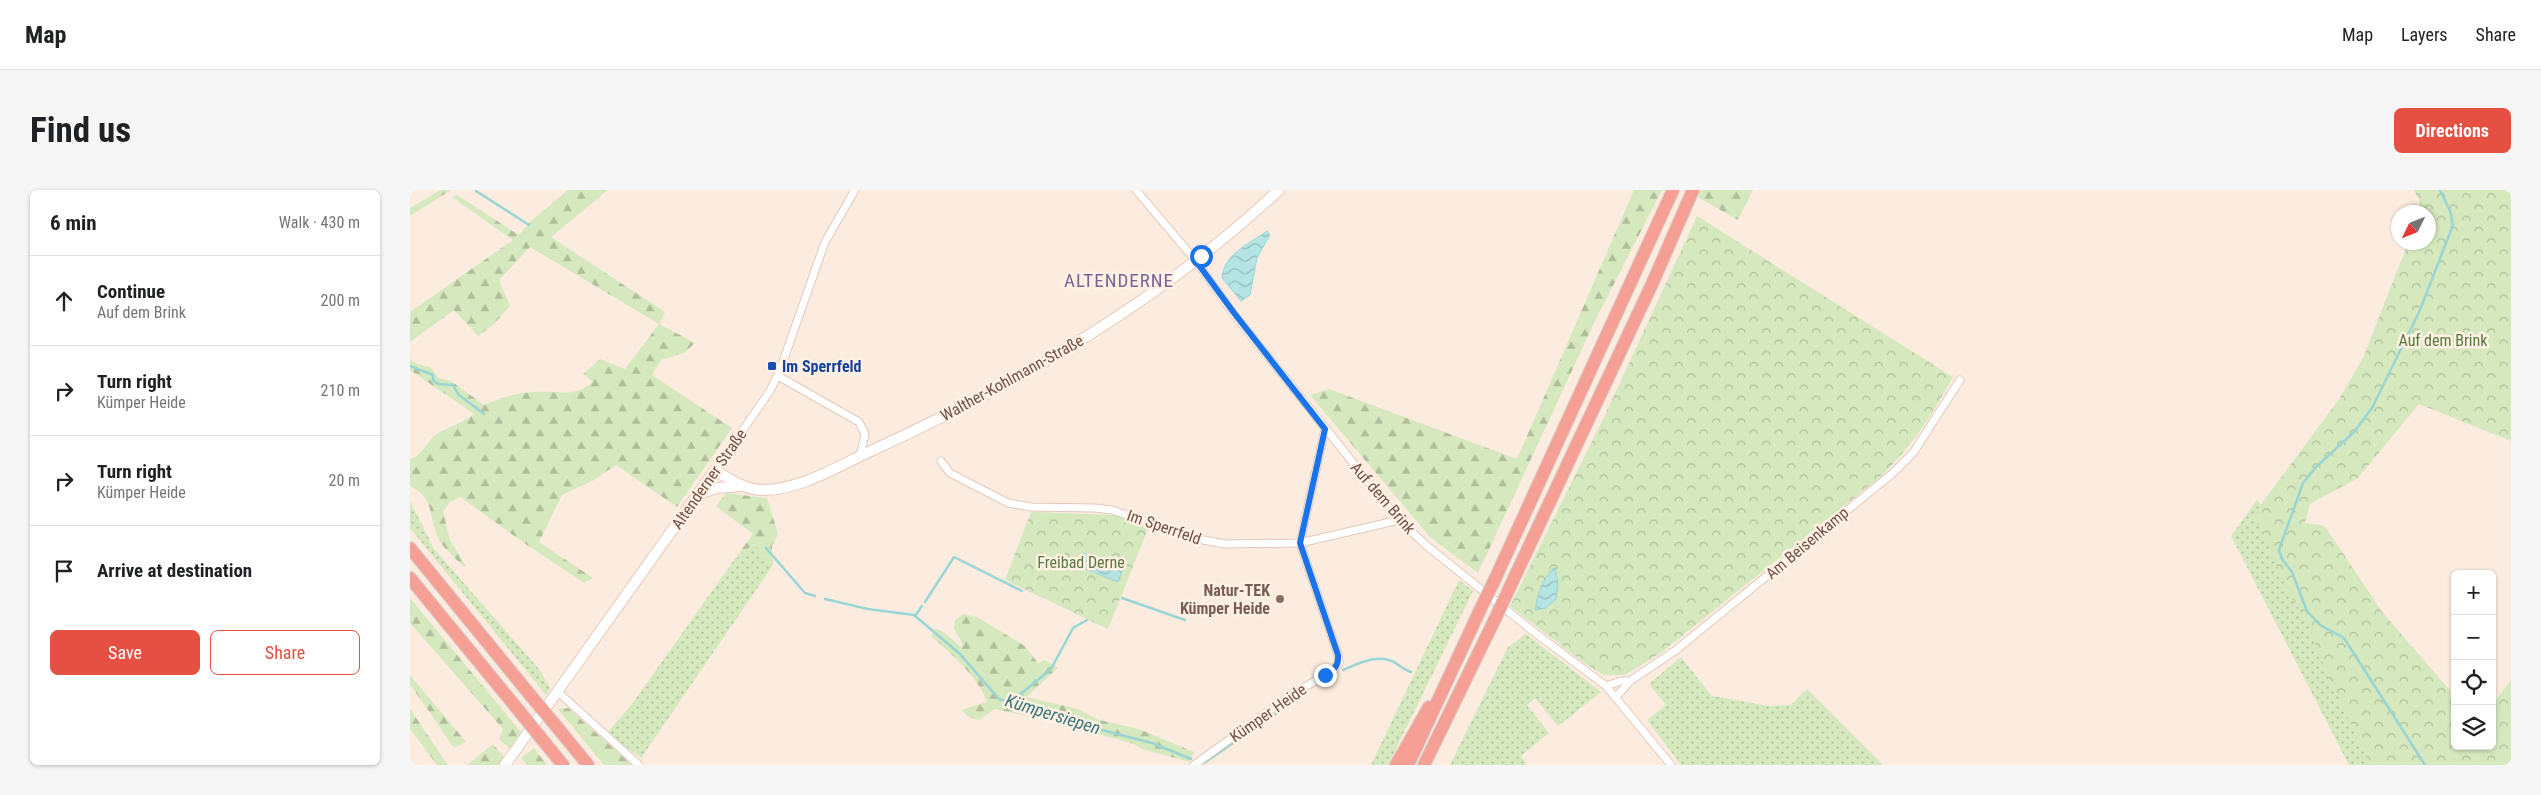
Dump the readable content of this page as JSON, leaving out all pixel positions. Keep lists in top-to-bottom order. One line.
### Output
{"streets":{"main road":["Walther-Kohlmann-Straße","Altenderner Straße"],"street":["Auf dem Brink","Im Sperrfeld","Am Beisenkamp","Kümper Heide"]},"crossings":[["Walther-Kohlmann-Straße","Altenderner Straße"],["Walther-Kohlmann-Straße","Auf dem Brink"],["Auf dem Brink","Im Sperrfeld"],["Auf dem Brink","Am Beisenkamp"],["Im Sperrfeld","Kümper Heide"]],"districts":["ALTENDERNE"],"water":["Kümpersiepen"],"parks":["Auf dem Brink","Freibad Derne"],"places":{"transit":["Im Sperrfeld"],"other":["Natur-TEK Kümper Heide"]},"north":"bottom left","page":{"header":"Map","nav":["Map","Layers","Share"],"buttons":["Directions",["Save","Share"]],"title":"Find us","heading":["6 min","Walk · 430 m"],"list":[["Continue","Auf dem Brink","200 m"],["Turn right","Kümper Heide","210 m"],["Turn right","Kümper Heide","20 m"],"Arrive at destination"],"map_buttons":["+","−"]}}
